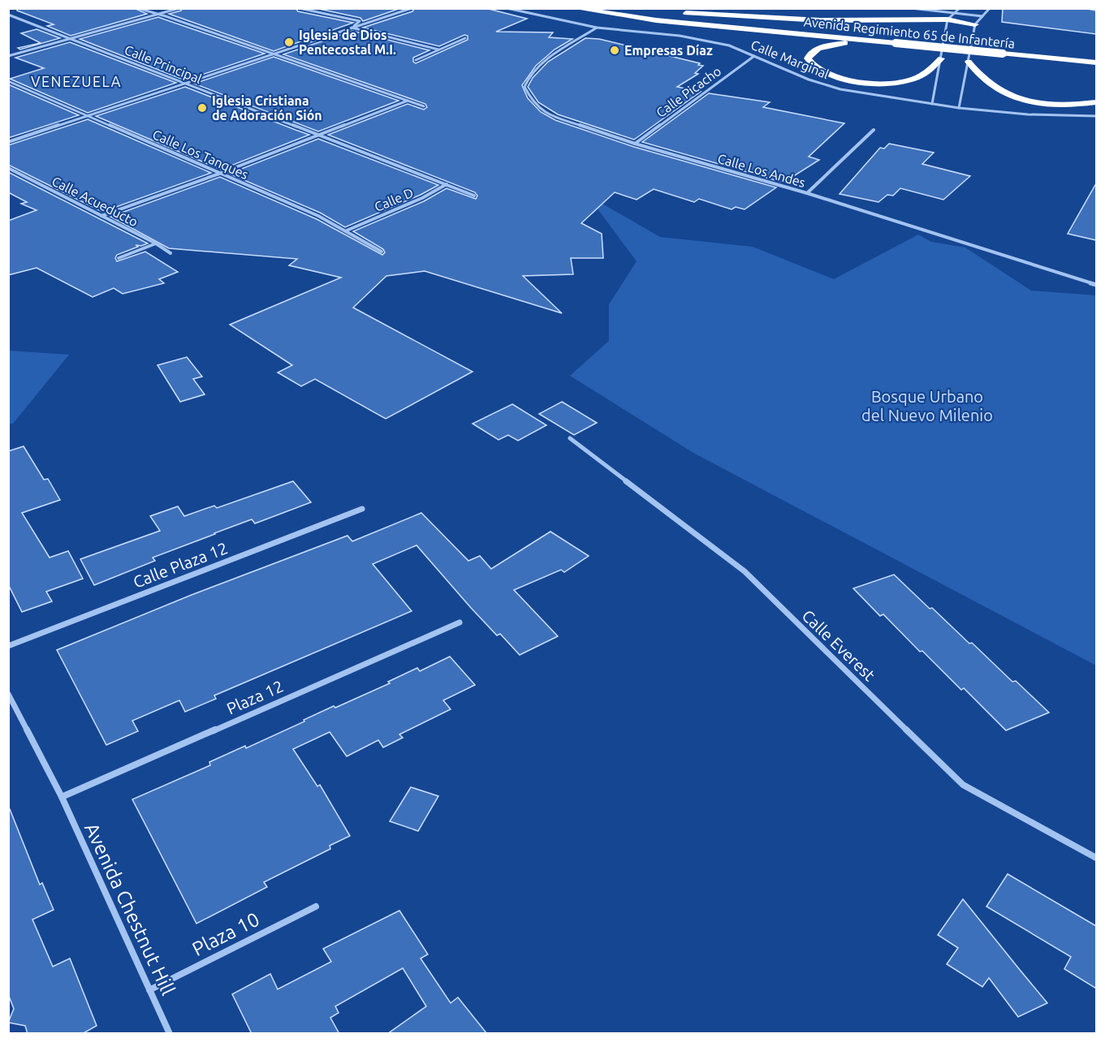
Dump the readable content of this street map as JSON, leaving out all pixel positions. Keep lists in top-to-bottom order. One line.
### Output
{"streets":{"highway":["Avenida Regimiento 65 de Infantería"],"street":["Calle Marginal","Calle Principal","Calle Picacho","Calle Los Tanques","Calle Los Andes","Calle D","Calle Acueducto","Calle Plaza 12","Calle Everest","Plaza 12","Avenida Chestnut Hill","Plaza 10"]},"crossings":[["Calle Marginal","Calle Picacho"],["Calle Marginal","Calle Los Andes"],["Calle Principal","Calle D"],["Calle Picacho","Calle Los Andes"],["Calle Los Tanques","Calle D"],["Plaza 12","Avenida Chestnut Hill"],["Avenida Chestnut Hill","Plaza 10"]],"districts":["VENEZUELA"],"parks":["Bosque Urbano del Nuevo Milenio"],"places":["Iglesia de Dios Pentecostal M.I.","Empresas Díaz","Iglesia Cristiana de Adoración Sión"]}
